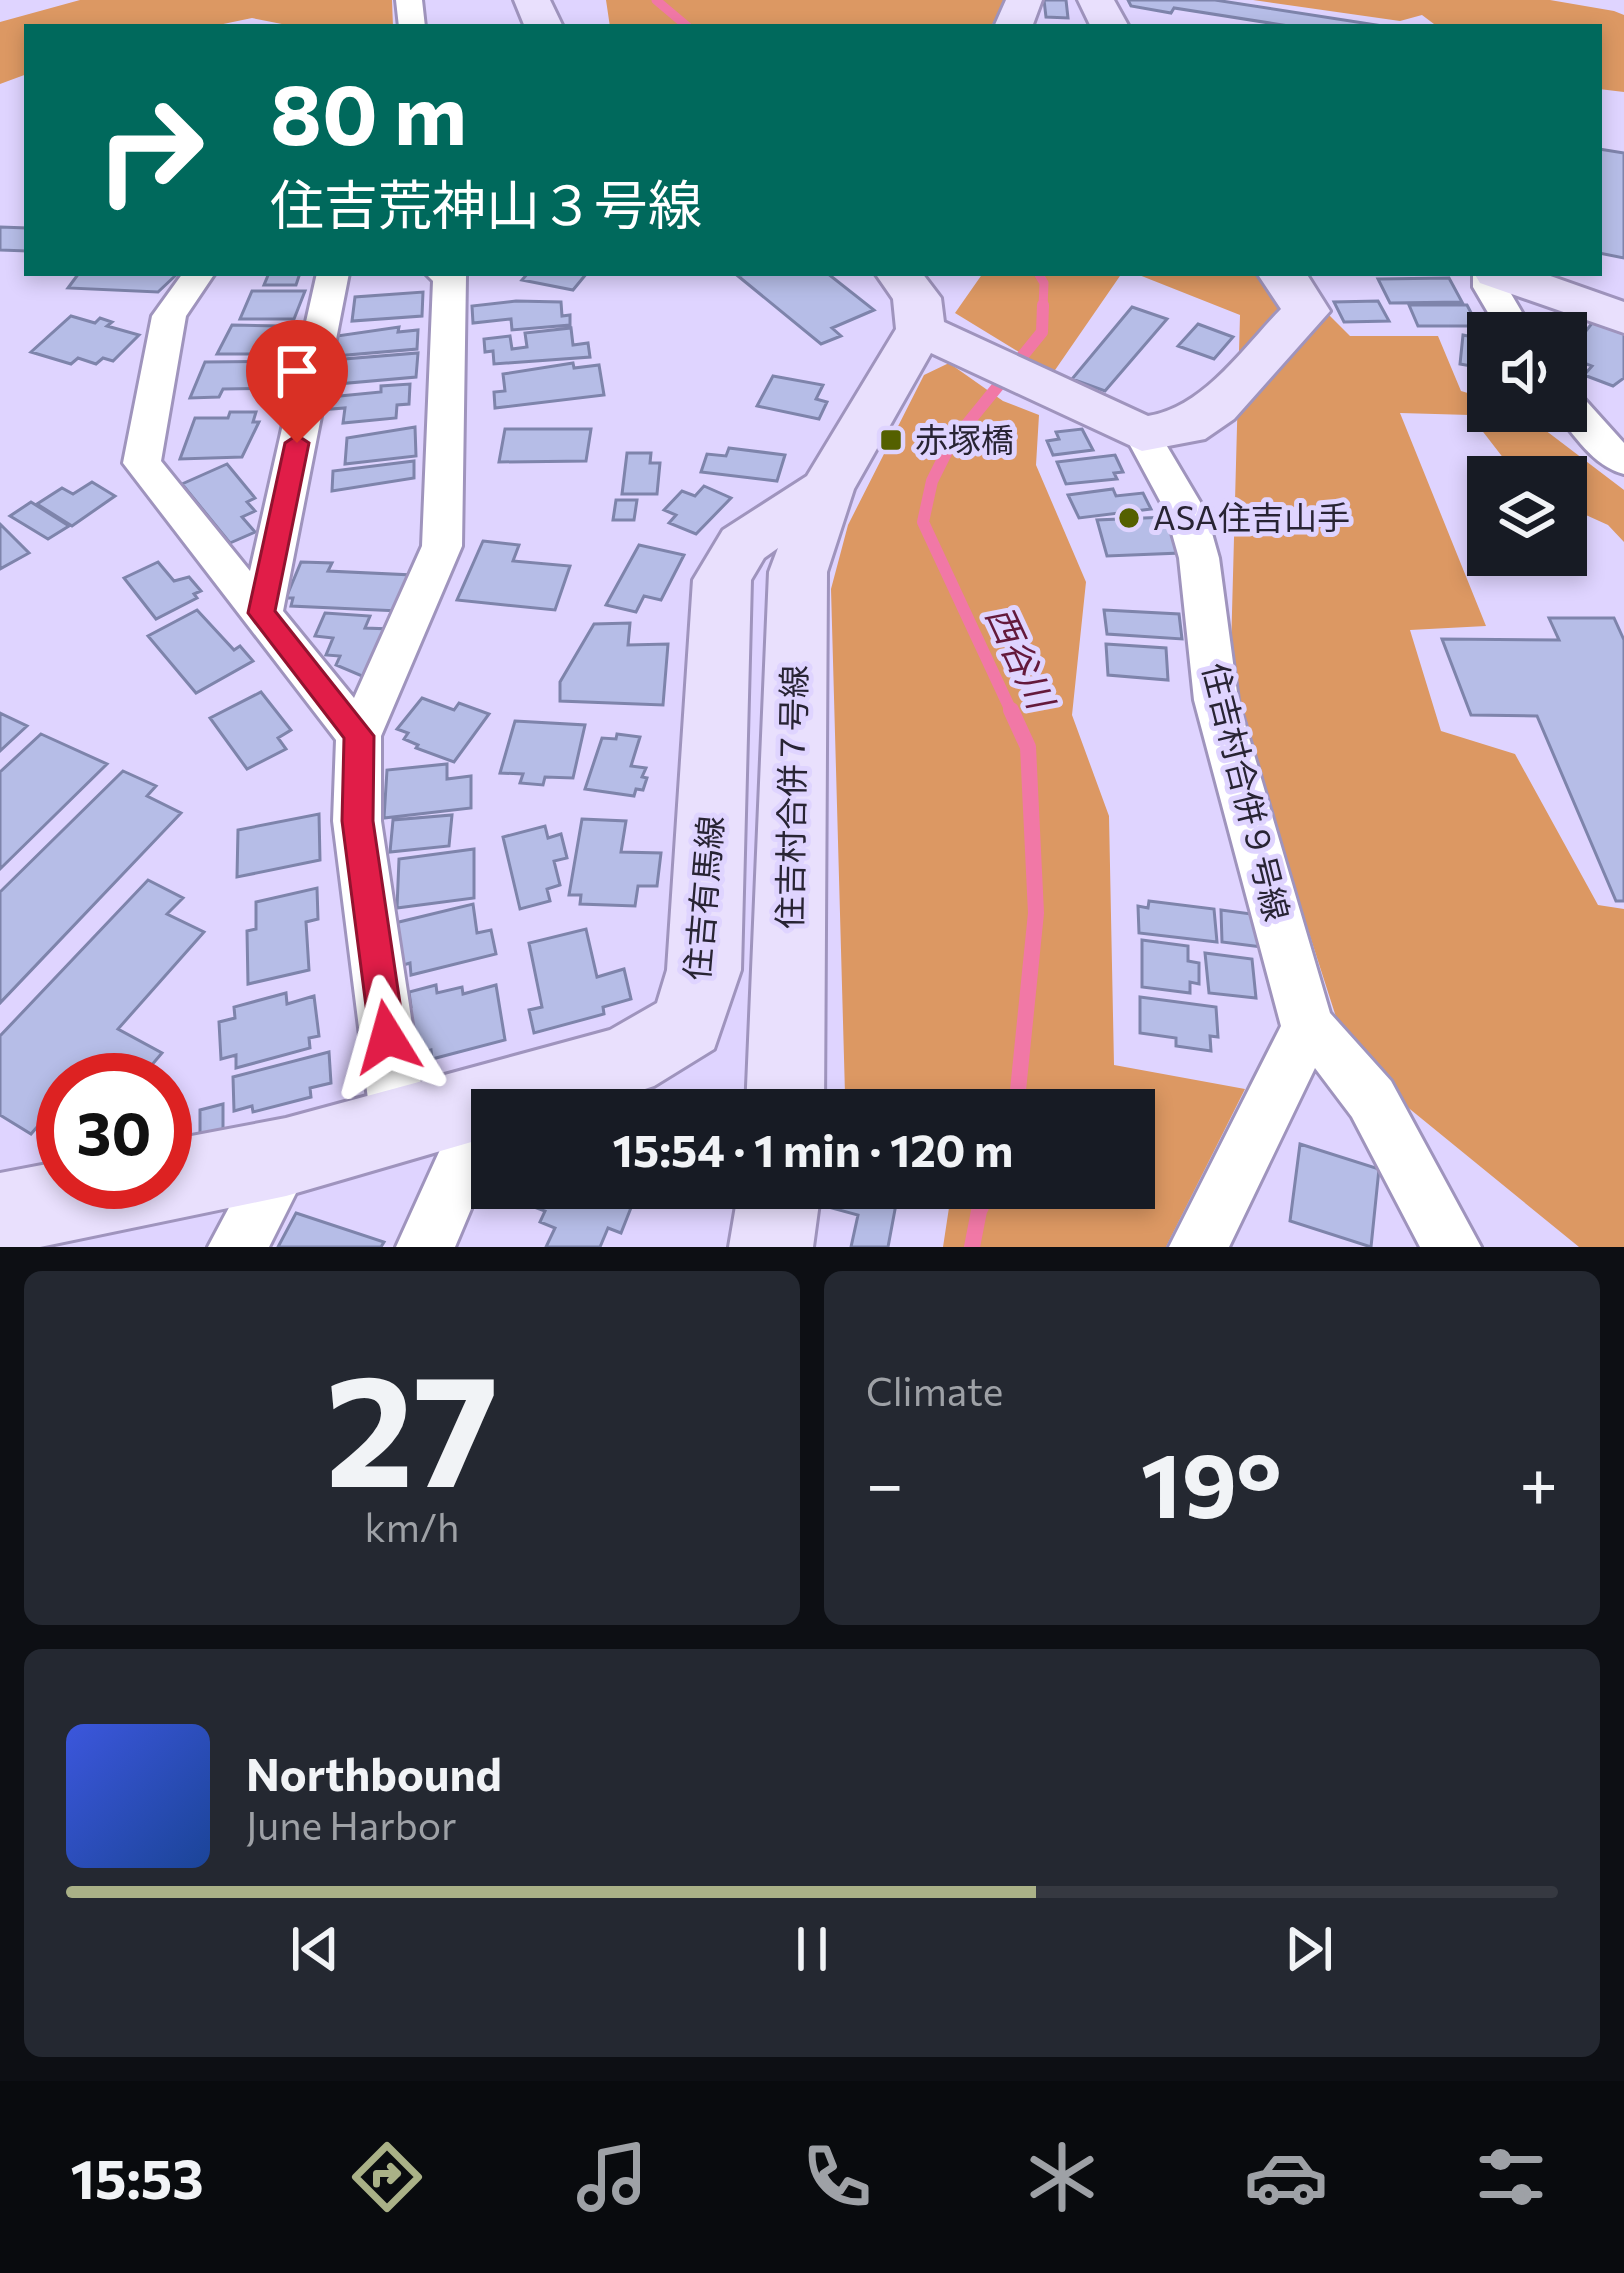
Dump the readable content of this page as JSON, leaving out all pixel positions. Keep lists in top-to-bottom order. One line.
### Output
{"streets":{"street":["住吉村合併９号線","住吉村合併７号線","住吉有馬線"]},"crossings":[["住吉村合併７号線","住吉有馬線"]],"water":["西谷川"],"places":{"transit":["赤塚橋"],"other":["ASA住吉山手"]},"page":{"turn":["80 m","住吉荒神山３号線"],"limit":"30","trip":"15:54 · 1 min · 120 m","tile":[["27","km/h"],"Climate"],"heat":["−","19°","+"],"song":["Northbound","June Harbor"],"tabs":"15:53"}}
